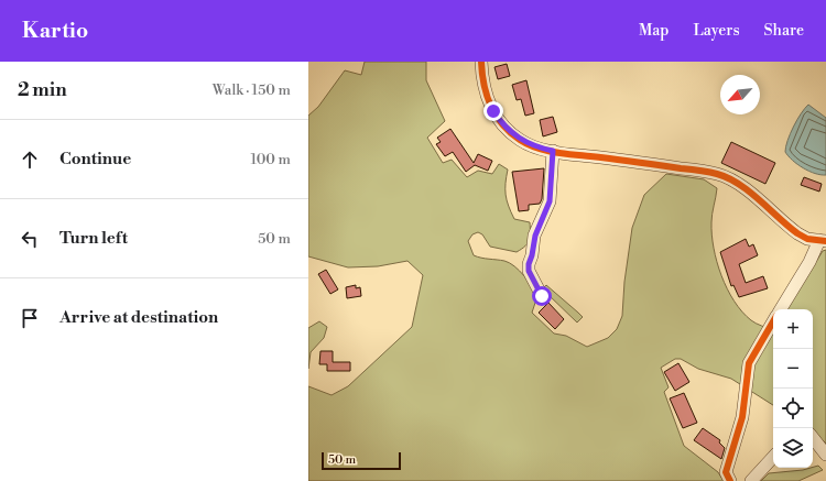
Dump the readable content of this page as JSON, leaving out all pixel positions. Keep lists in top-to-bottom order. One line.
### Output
{"scale_bar":"50 m","north":"bottom left","page":{"header":"Kartio","nav":["Map","Layers","Share"],"heading":["2 min","Walk · 150 m"],"list":[["Continue","100 m"],["Turn left","50 m"],"Arrive at destination"],"map_buttons":["+","−"],"scale":"50 m"}}
